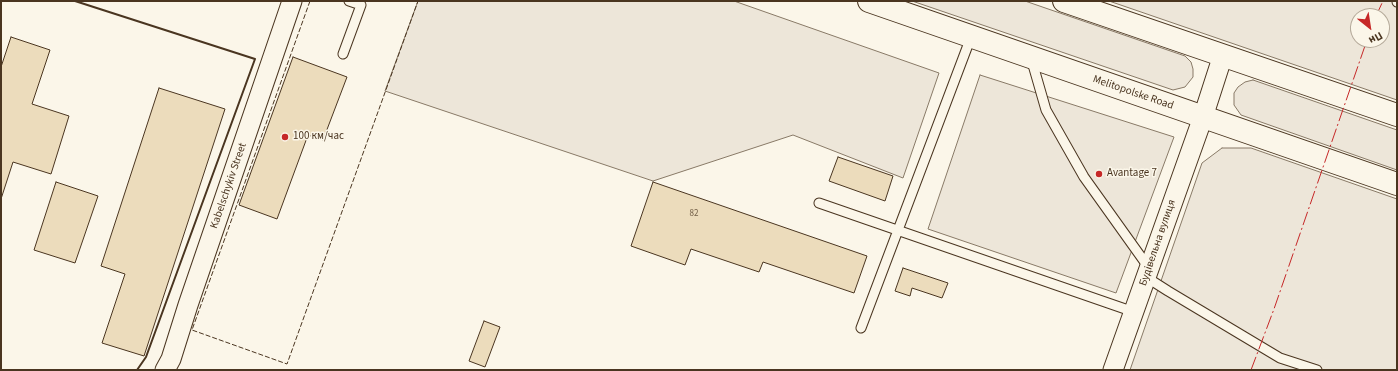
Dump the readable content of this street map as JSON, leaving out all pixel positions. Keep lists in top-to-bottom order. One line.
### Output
{"streets":{"main road":["Melitopolske Road"],"street":["Kabelschykiv Street","Будівельна вулиця"]},"crossings":[["Melitopolske Road","Будівельна вулиця"]],"places":["100 км/час","Avantage 7"],"house_numbers":["82"],"north":"bottom right"}
